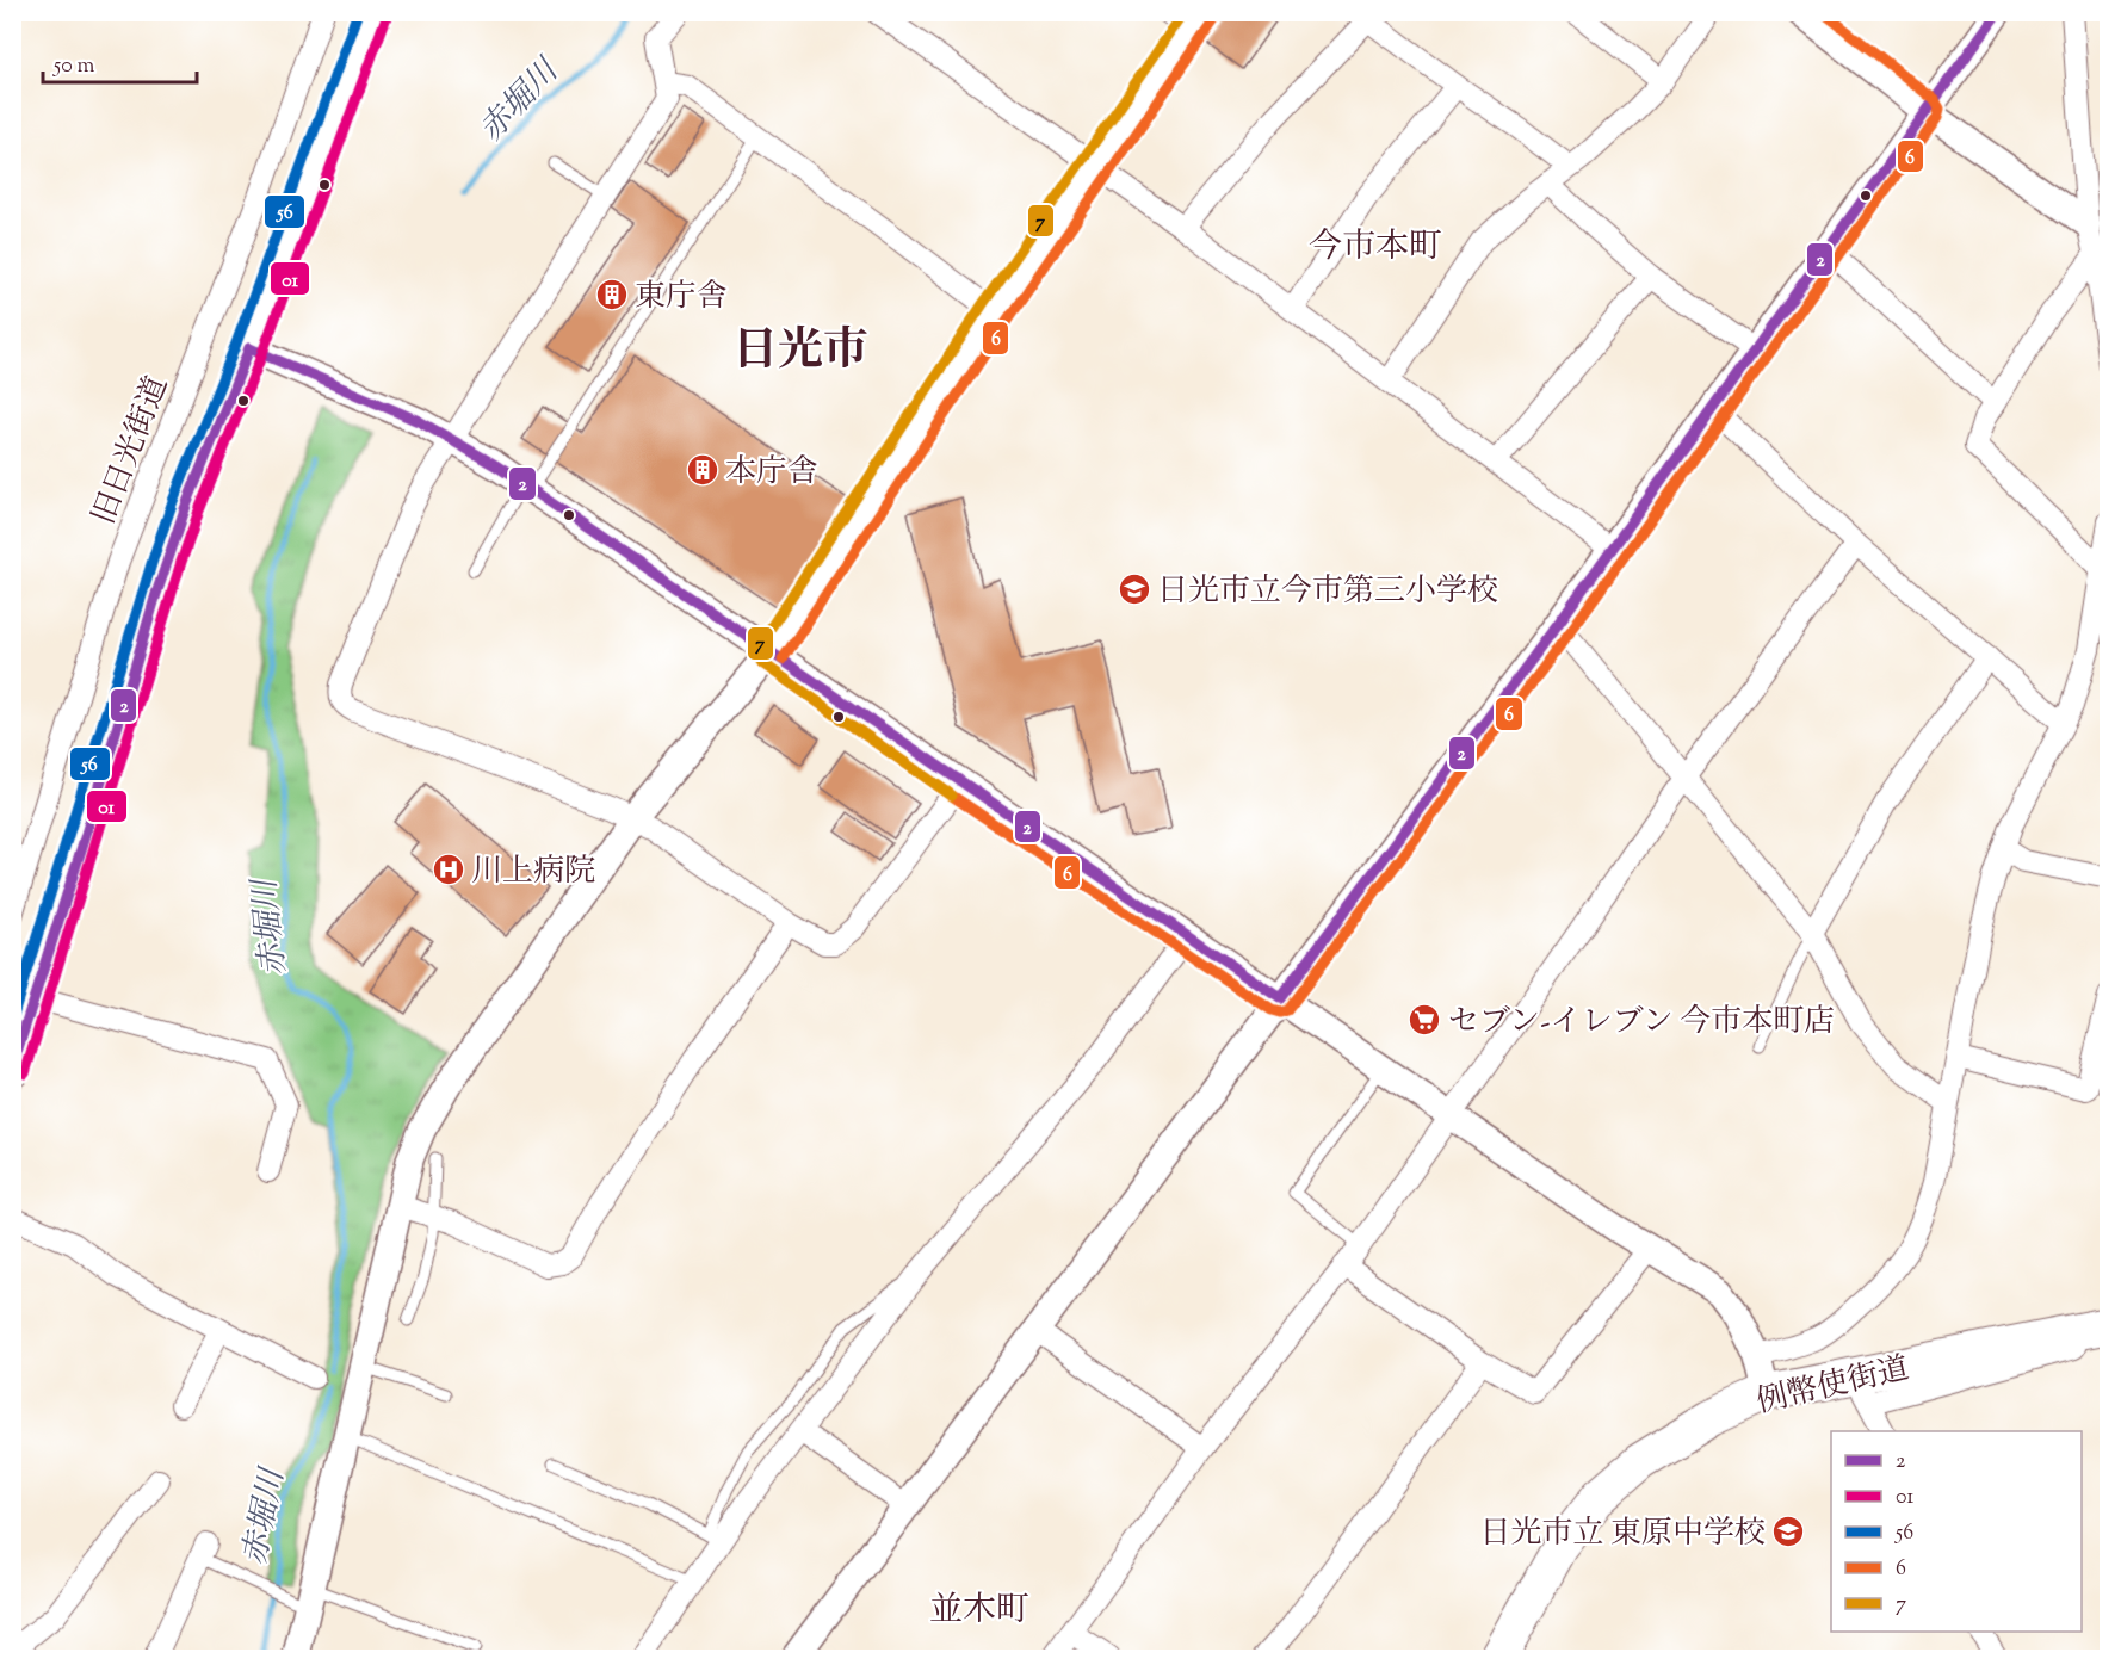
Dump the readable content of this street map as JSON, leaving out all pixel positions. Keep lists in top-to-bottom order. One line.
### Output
{"streets":{"highway":["例幣使街道"],"street":["旧日光街道"]},"districts":["今市本町","日光市","並木町"],"water":["赤堀川"],"places":{"building":["東庁舎","本庁舎"],"school or university":["日光市立今市第三小学校","日光市立 東原中学校"],"hospital":["川上病院"],"supermarket":["セブン-イレブン 今市本町店"]},"lines":["transit line 2","transit line 56","transit line 6","transit line 7","transit line 01"],"legend":["2","01","56","6","7"],"scale_bar":"50 m"}
